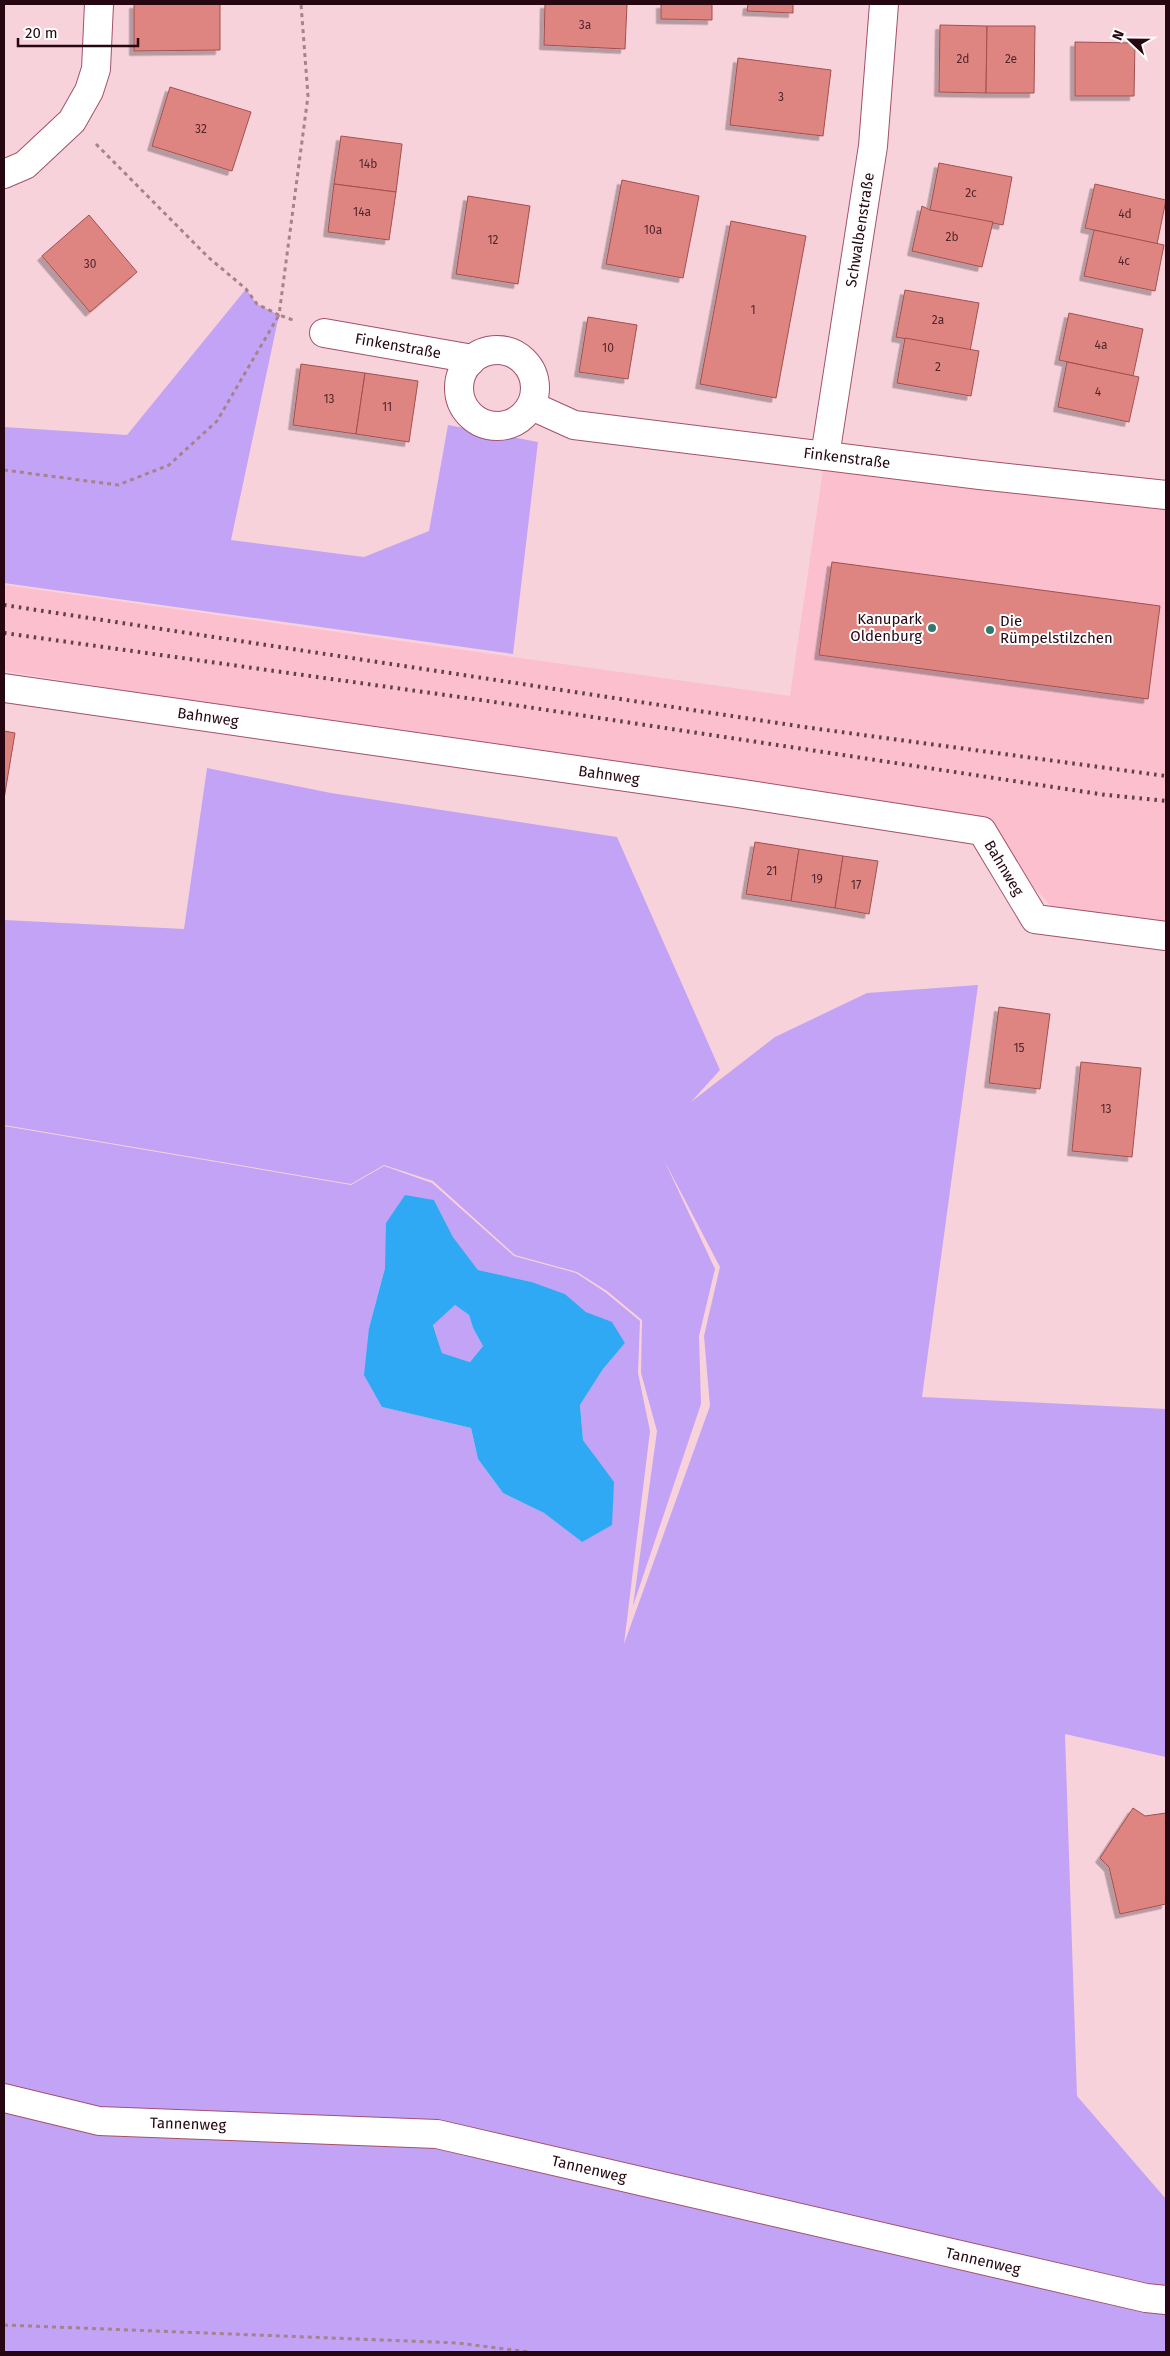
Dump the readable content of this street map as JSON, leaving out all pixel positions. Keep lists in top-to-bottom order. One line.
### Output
{"streets":{"street":["Schwalbenstraße","Finkenstraße","Bahnweg","Tannenweg"]},"crossings":[["Schwalbenstraße","Finkenstraße"]],"places":["Kanupark Oldenburg","Die Rümpelstilzchen"],"house_numbers":["3a","2d","2e","3","32","14b","2c","14a","4d","10a","2b","12","4c","30","1","2a","4a","10","2","4","13","11","21","19","17","15","13"],"scale_bar":"20 m","north":"left"}
